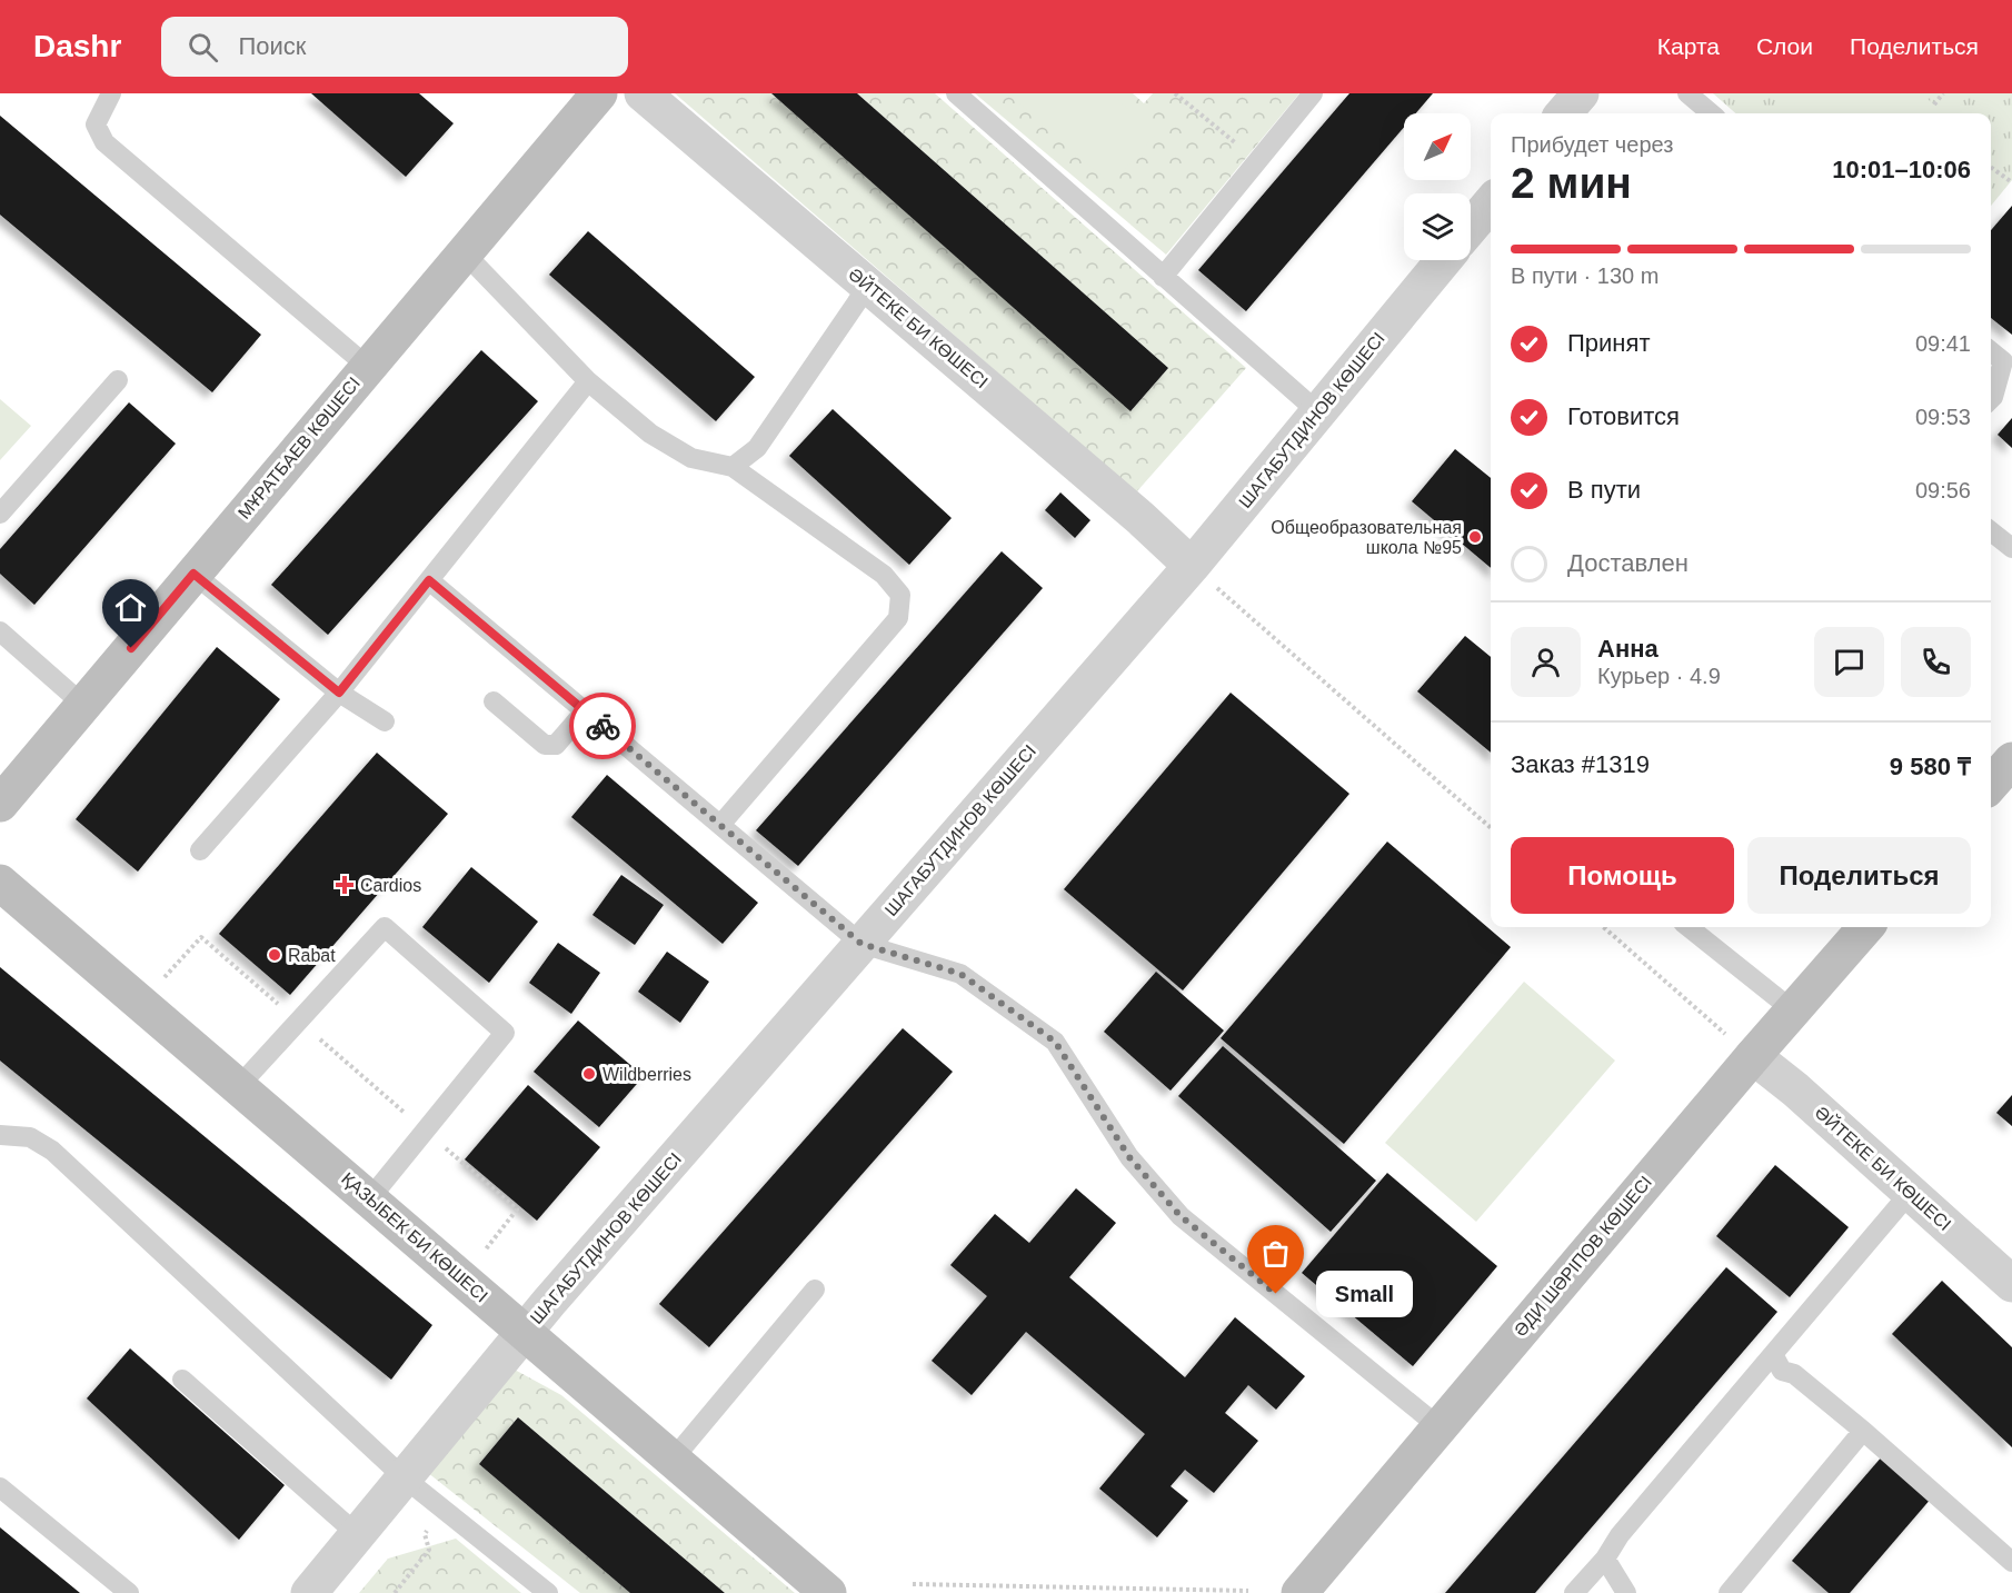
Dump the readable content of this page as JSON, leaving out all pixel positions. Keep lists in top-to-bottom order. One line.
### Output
{"streets":{"street":["ӘЙТЕКЕ БИ КӨШЕСІ","ШАГАБУТДИНОВ КӨШЕСІ","МҰРАТБАЕВ КӨШЕСІ","ҚАЗЫБЕК БИ КӨШЕСІ","ӘДИ ШӘРІПОВ КӨШЕСІ"]},"crossings":[["ӘЙТЕКЕ БИ КӨШЕСІ","ШАГАБУТДИНОВ КӨШЕСІ"],["ӘЙТЕКЕ БИ КӨШЕСІ","ӘДИ ШӘРІПОВ КӨШЕСІ"],["ШАГАБУТДИНОВ КӨШЕСІ","ҚАЗЫБЕК БИ КӨШЕСІ"]],"places":{"other":["Общеобразовательная школа №95","Rabat","Wildberries","Small"],"health":["Cardios"]},"north":"top right","page":{"header":"Dashr","search":"Поиск","nav":["Карта","Слои","Поделиться"],"heading":["2 мин","Прибудет через","10:01–10:06"],"panel":["Анна","Курьер · 4.9","Заказ #1319","9 580 ₸"],"bar":"В пути · 130 m","list":[["Принят","09:41"],["Готовится","09:53"],["В пути","09:56"],"Доставлен"],"buttons":["Помощь","Поделиться"],"bubble":"Small"}}
